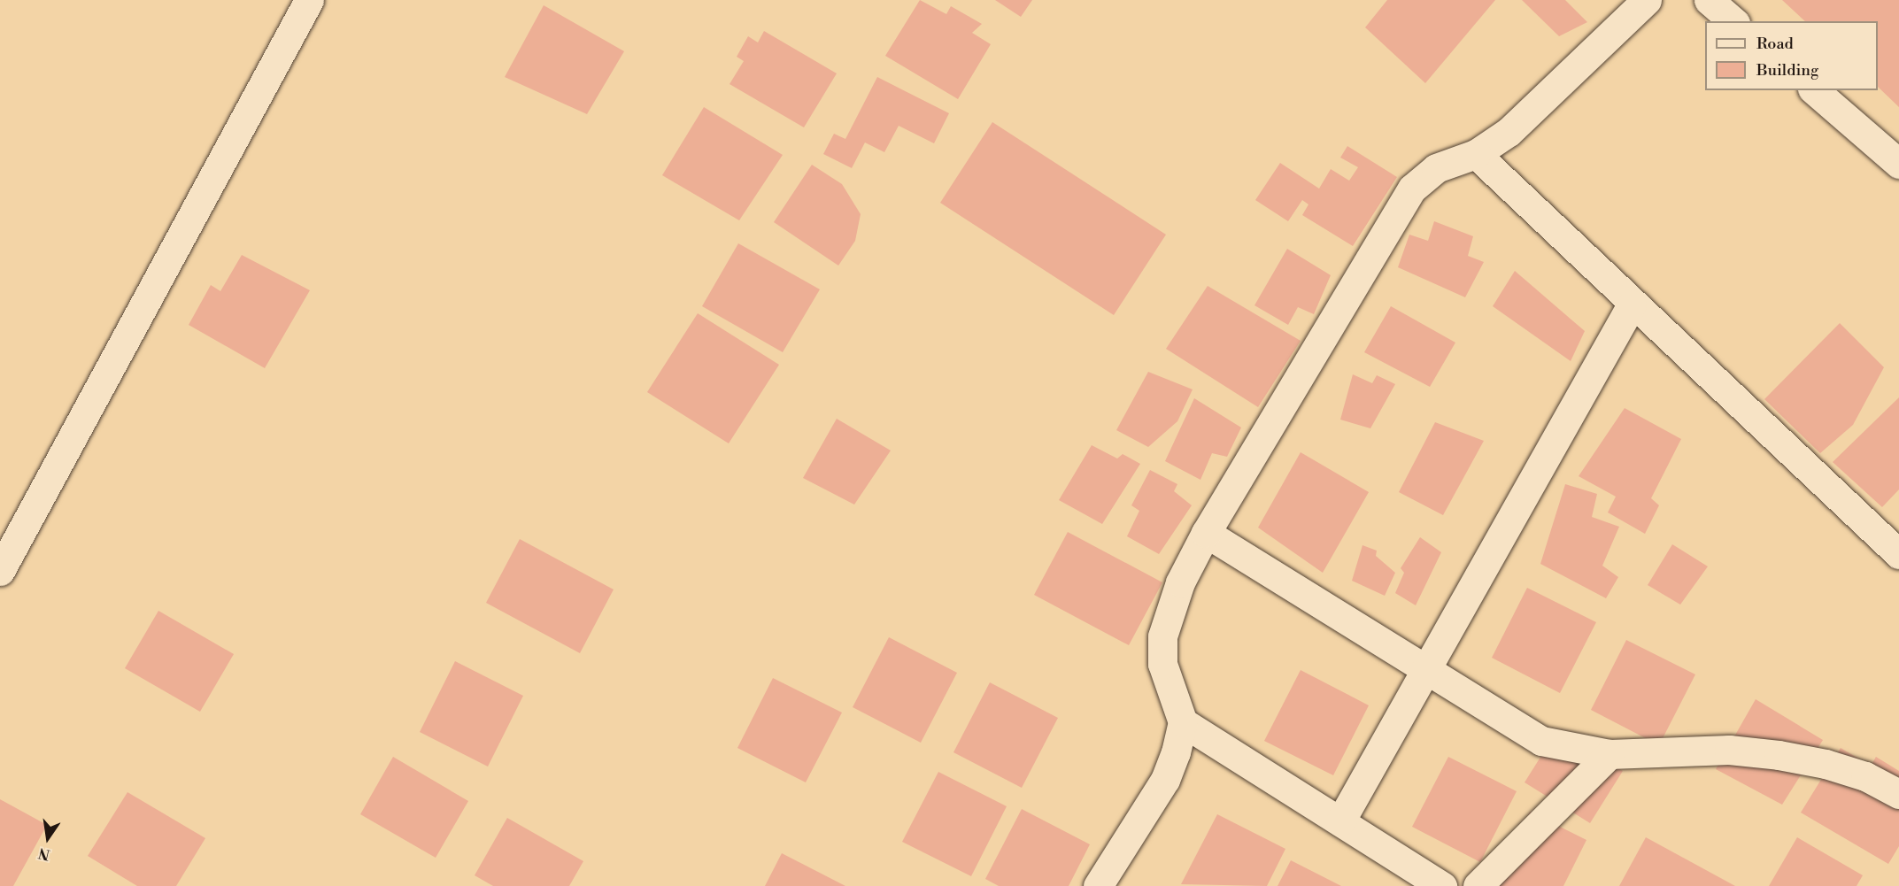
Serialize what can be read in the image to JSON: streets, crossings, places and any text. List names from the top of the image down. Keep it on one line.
{"legend":["Road","Building"],"north":"bottom"}
